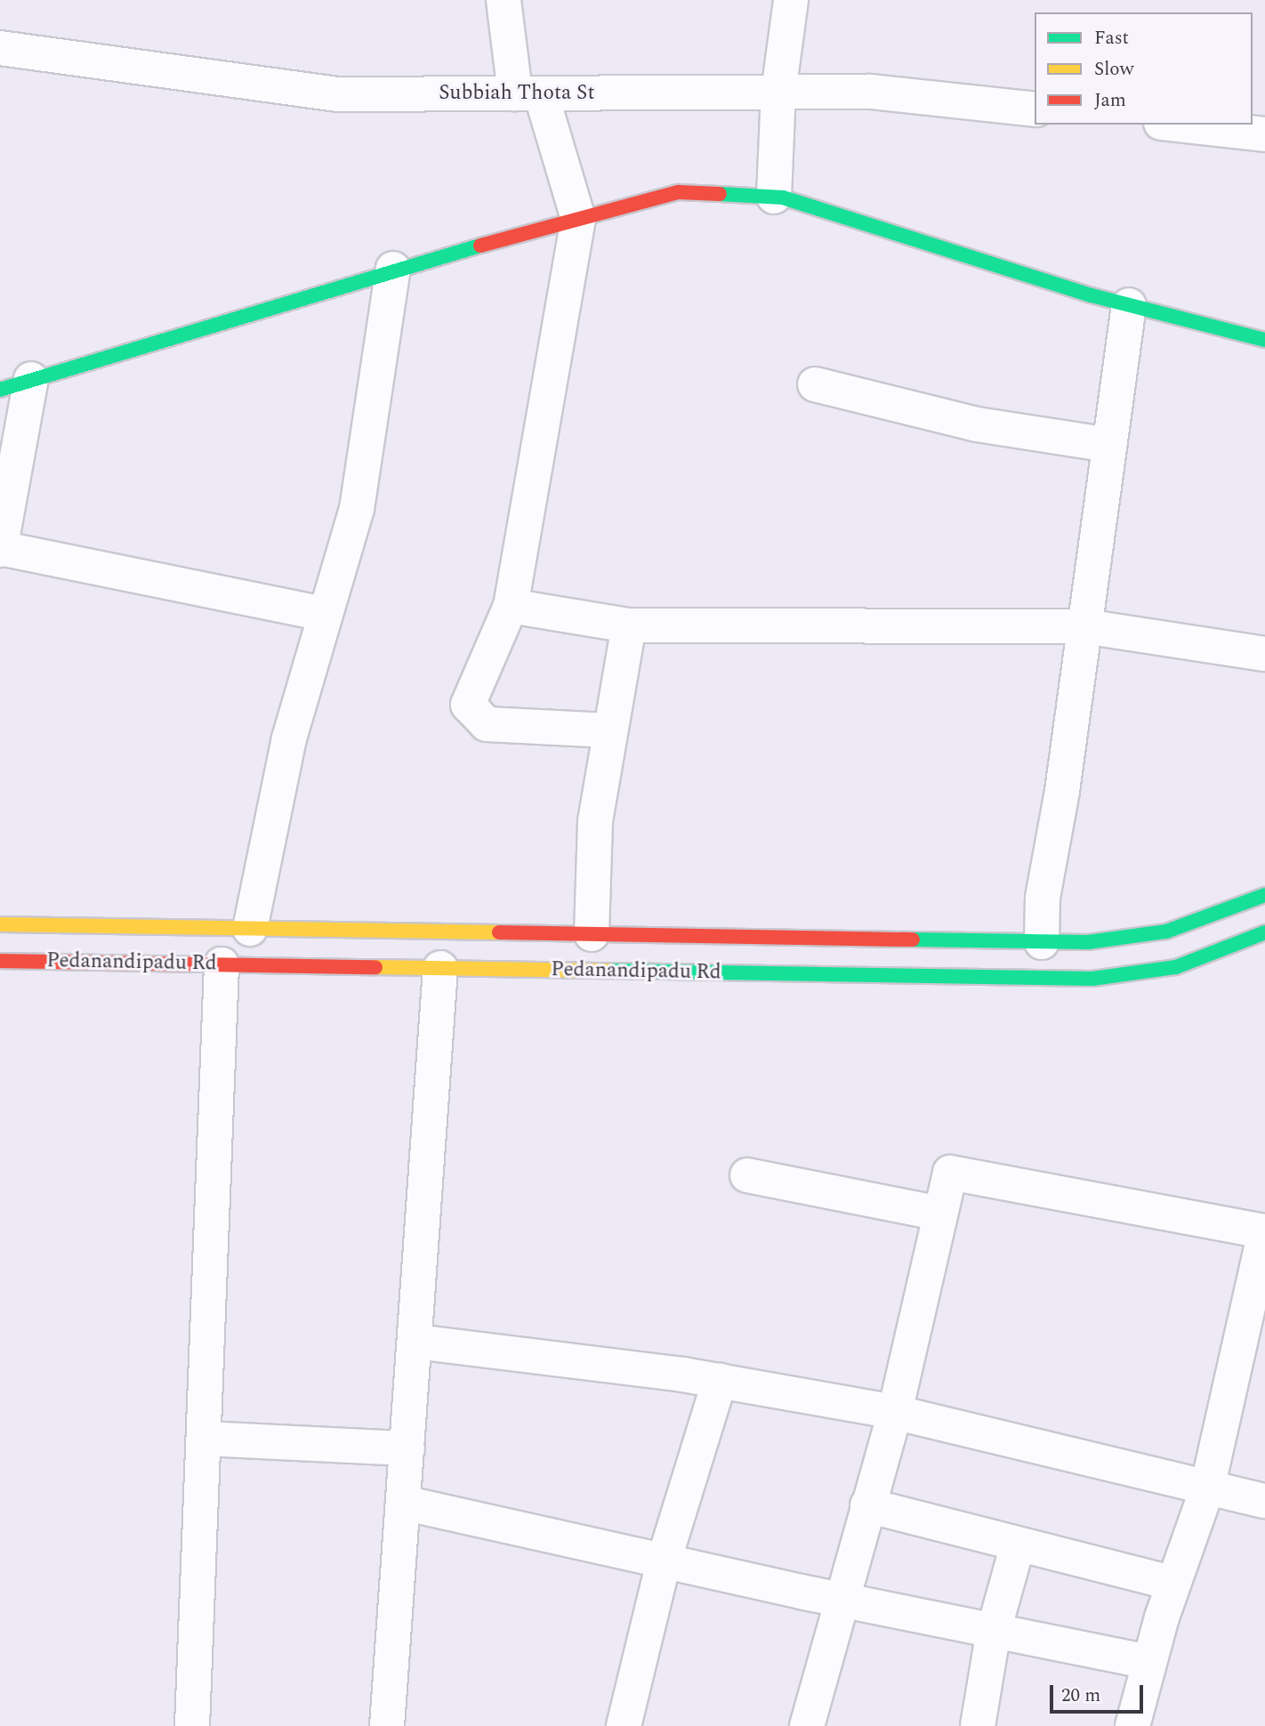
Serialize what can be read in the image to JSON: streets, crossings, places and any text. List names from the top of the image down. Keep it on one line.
{"streets":{"main road":["Pedanandipadu Rd"],"street":["Subbiah Thota St"]},"legend":["Fast","Slow","Jam"],"scale_bar":"20 m"}
